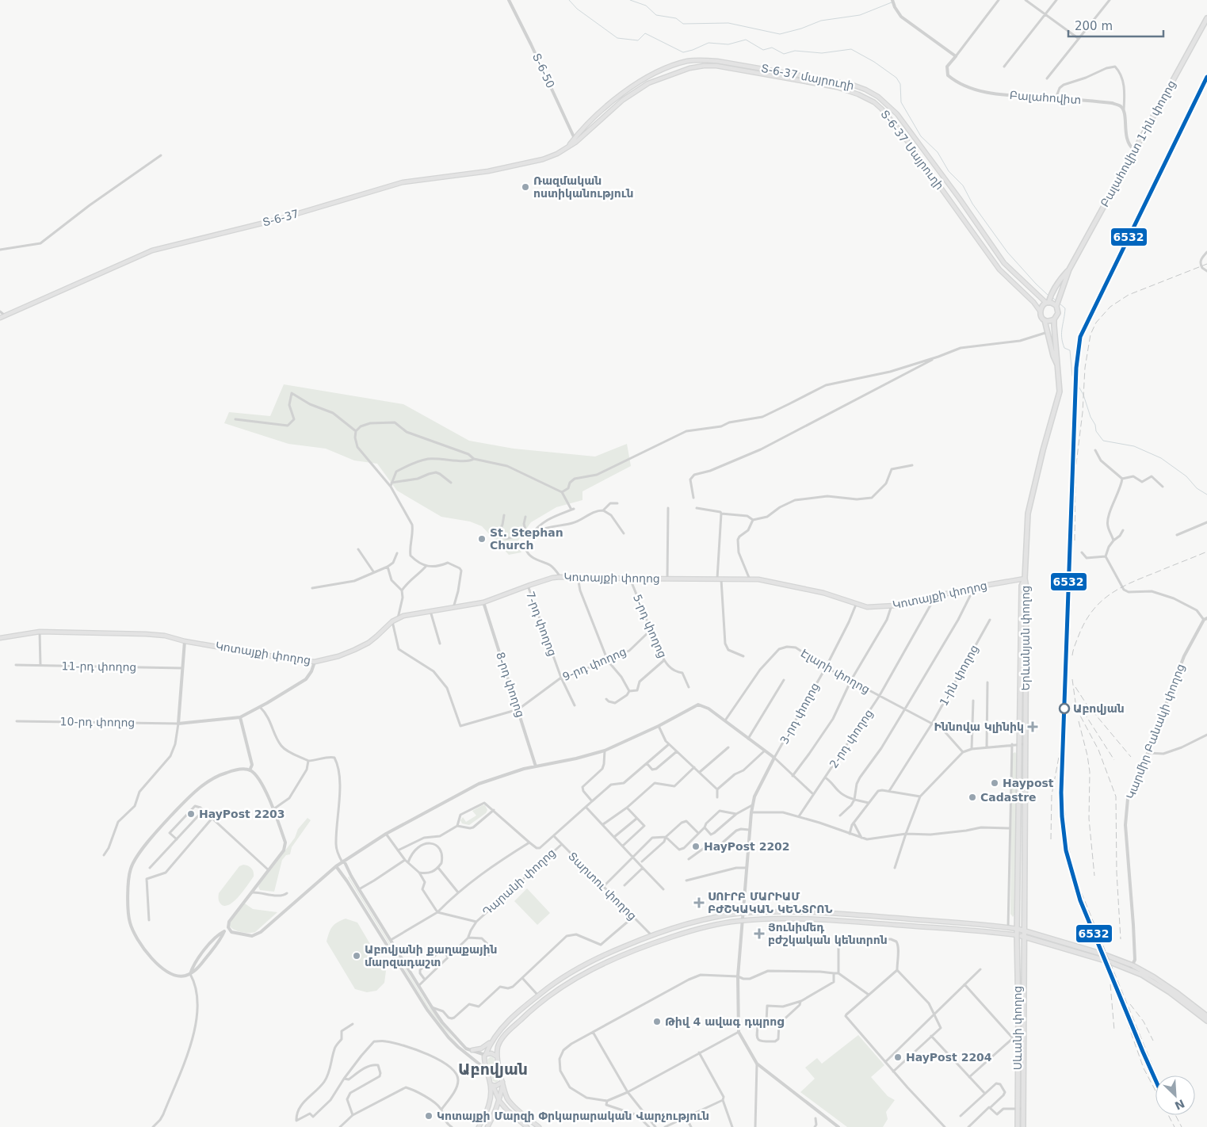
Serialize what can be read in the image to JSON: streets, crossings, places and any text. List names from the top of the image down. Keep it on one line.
{"streets":{"main road":["Տ-6-37 մայրուղի","Բալահովիտ 1-ին փողոց","Տ-6-37 Մայրուղի","Տ-6-37","Կոտայքի փողոց","Երևանյան փողոց","Սևանի փողոց"],"street":["Տ-6-50","Բալահովիտ","7-րդ փողոց","5-րդ փողոց","9-րդ փողոց","11-րդ փողոց","Էլարի փողոց","1-ին փողոց","8-րդ փողոց","3-րդ փողոց","10-րդ փողոց","Կարմիր Բանակի փողոց","2-րդ փողոց","Դարանի փողոց","Տարտու փողոց"]},"crossings":[["Տ-6-50","Տ-6-37 մայրուղի"],["Տ-6-50","Տ-6-37 Մայրուղի"],["Տ-6-37 մայրուղի","Տ-6-37 Մայրուղի"],["Տ-6-37 մայրուղի","Տ-6-37"],["Կոտայքի փողոց","7-րդ փողոց"],["Կոտայքի փողոց","5-րդ փողոց"],["Կոտայքի փողոց","Երևանյան փողոց"],["Կոտայքի փողոց","9-րդ փողոց"],["Կոտայքի փողոց","8-րդ փողոց"],["Կոտայքի փողոց","3-րդ փողոց"],["Կոտայքի փողոց","2-րդ փողոց"],["7-րդ փողոց","9-րդ փողոց"],["5-րդ փողոց","9-րդ փողոց"],["Երևանյան փողոց","Սևանի փողոց"],["9-րդ փողոց","8-րդ փողոց"],["Էլարի փողոց","1-ին փողոց"],["Էլարի փողոց","3-րդ փողոց"],["Էլարի փողոց","2-րդ փողոց"],["Դարանի փողոց","Տարտու փողոց"]],"districts":["Աբովյան"],"places":{"other":["Ռազմական ոստիկանություն","St. Stephan Church","Աբովյան","Haypost","Cadastre","HayPost 2203","HayPost 2202","Աբովյանի քաղաքային մարզադաշտ","Թիվ 4 ավագ դպրոց","HayPost 2204","Կոտայքի Մարզի Փրկարարական Վարչություն"],"health":["Իննովա Կլինիկ","ՍՈՒՐԲ ՄԱՐԻԱՄ ԲԺՇԿԱԿԱՆ ԿԵՆՏՐՈՆ","Յունիմեդ բժշկական կենտրոն"]},"lines":["transit line 6532"],"scale_bar":"200 m","north":"bottom right"}
